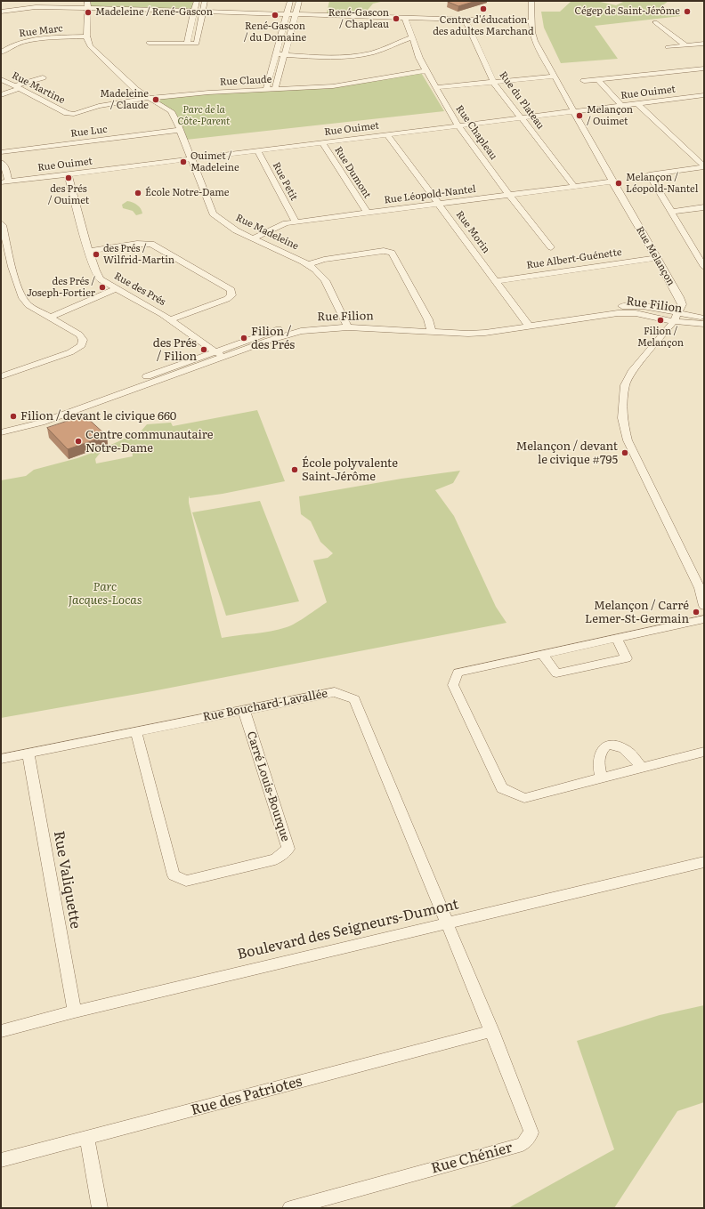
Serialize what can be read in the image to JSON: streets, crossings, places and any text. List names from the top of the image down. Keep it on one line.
{"streets":{"street":["Rue Marc","Rue Claude","Rue Martine","Rue Ouimet","Rue du Plateau","Rue Luc","Rue Chapleau","Rue Dumont","Rue Petit","Rue Léopold-Nantel","Rue Madeleine","Rue Morin","Rue Melançon","Rue Albert-Guénette","Rue des Prés","Rue Filion","Rue Bouchard-Lavallée","Carré Louis-Bourque","Rue Valiquette","Boulevard des Seigneurs-Dumont","Rue des Patriotes","Rue Chénier"]},"crossings":[["Rue Marc","Rue Madeleine"],["Rue Claude","Rue Martine"],["Rue Claude","Rue Chapleau"],["Rue Claude","Rue Madeleine"],["Rue Ouimet","Rue du Plateau"],["Rue Ouimet","Rue Chapleau"],["Rue Ouimet","Rue Dumont"],["Rue Ouimet","Rue Petit"],["Rue Ouimet","Rue Madeleine"],["Rue Ouimet","Rue Morin"],["Rue Ouimet","Rue Melançon"],["Rue Ouimet","Rue des Prés"],["Rue du Plateau","Rue Léopold-Nantel"],["Rue Luc","Rue Madeleine"],["Rue Chapleau","Rue Léopold-Nantel"],["Rue Dumont","Rue Léopold-Nantel"],["Rue Petit","Rue Léopold-Nantel"],["Rue Léopold-Nantel","Rue Madeleine"],["Rue Léopold-Nantel","Rue Morin"],["Rue Léopold-Nantel","Rue Melançon"],["Rue Madeleine","Rue Filion"],["Rue Morin","Rue Albert-Guénette"],["Rue Morin","Rue Filion"],["Rue Melançon","Rue Albert-Guénette"],["Rue Melançon","Rue Filion"],["Rue des Prés","Rue Filion"],["Rue Bouchard-Lavallée","Carré Louis-Bourque"],["Rue Bouchard-Lavallée","Rue Valiquette"],["Rue Bouchard-Lavallée","Boulevard des Seigneurs-Dumont"],["Rue Bouchard-Lavallée","Rue Chénier"],["Rue Valiquette","Boulevard des Seigneurs-Dumont"],["Boulevard des Seigneurs-Dumont","Rue Chénier"],["Rue des Patriotes","Rue Chénier"]],"parks":["Parc de la Côte-Parent","Parc Jacques-Locas"],"places":["Centre d'éducation des adultes Marchand","Cégep de Saint-Jérôme","Madeleine / René-Gascon","René-Gascon / du Domaine","René-Gascon / Chapleau","Madeleine / Claude","Melançon / Ouimet","Ouimet / Madeleine","des Prés / Ouimet","Melançon / Léopold-Nantel","École Notre-Dame","des Prés / Wilfrid-Martin","des Prés / Joseph-Fortier","Filion / Melançon","Filion / des Prés","des Prés / Filion","Filion / devant le civique 660","Centre communautaire Notre-Dame","Melançon / devant le civique #795","École polyvalente Saint-Jérôme","Melançon / Carré Lemer-St-Germain"]}
